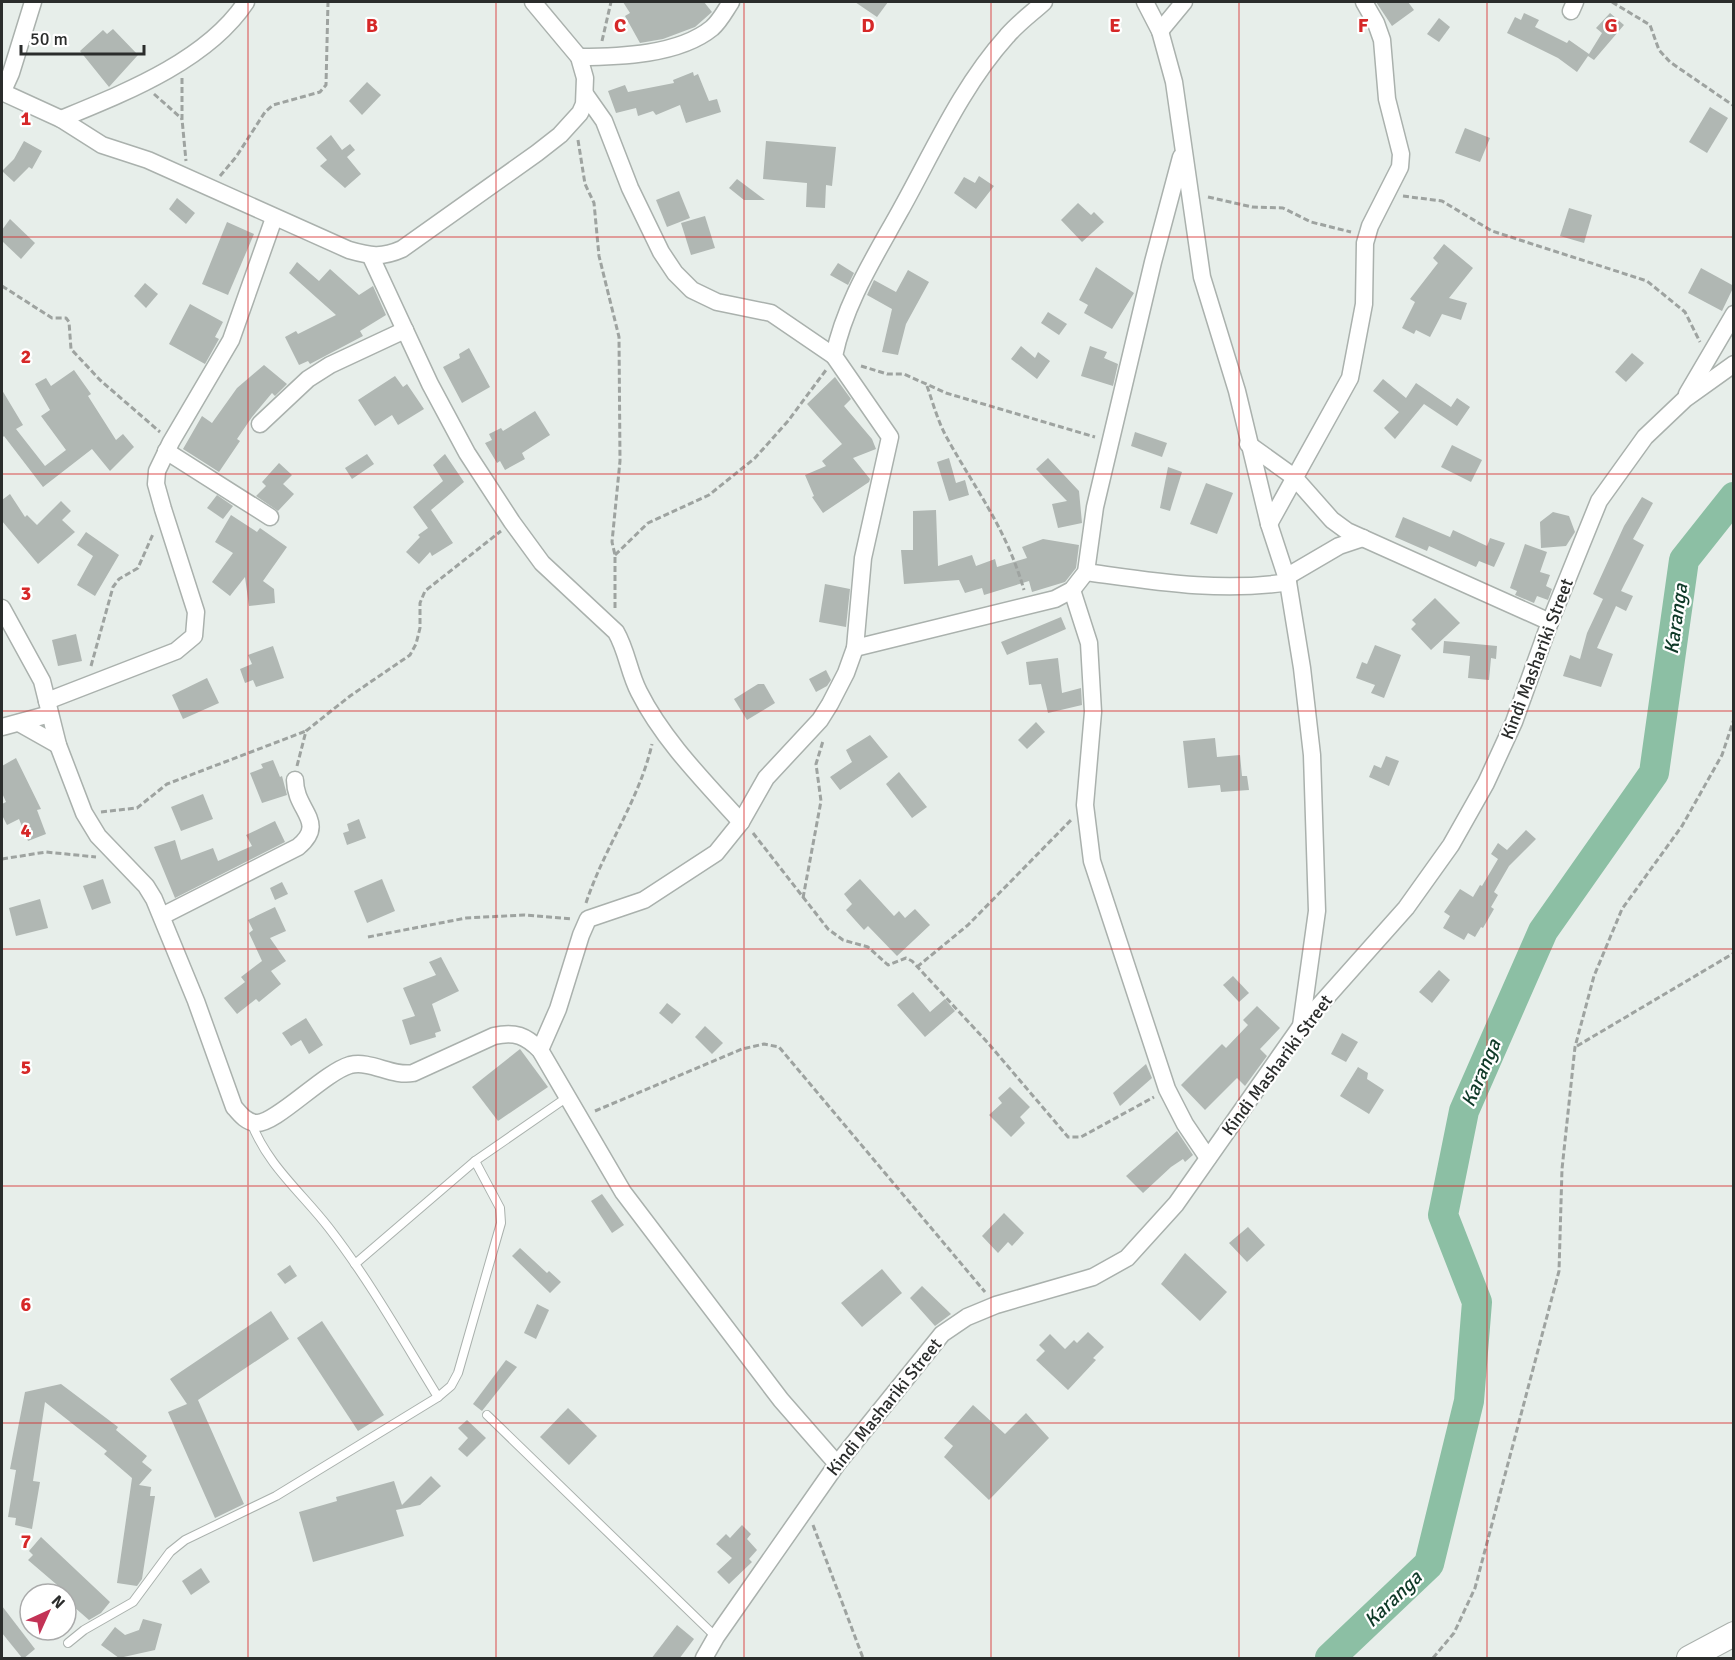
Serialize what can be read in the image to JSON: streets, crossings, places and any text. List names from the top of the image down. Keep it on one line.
{"streets":{"street":["Kindi Mashariki Street"]},"water":["Karanga"],"scale_bar":"50 m","north":"top right","grid":{"columns":["B","C","D","E","F","G"],"rows":["1","2","3","4","5","6","7"]}}
